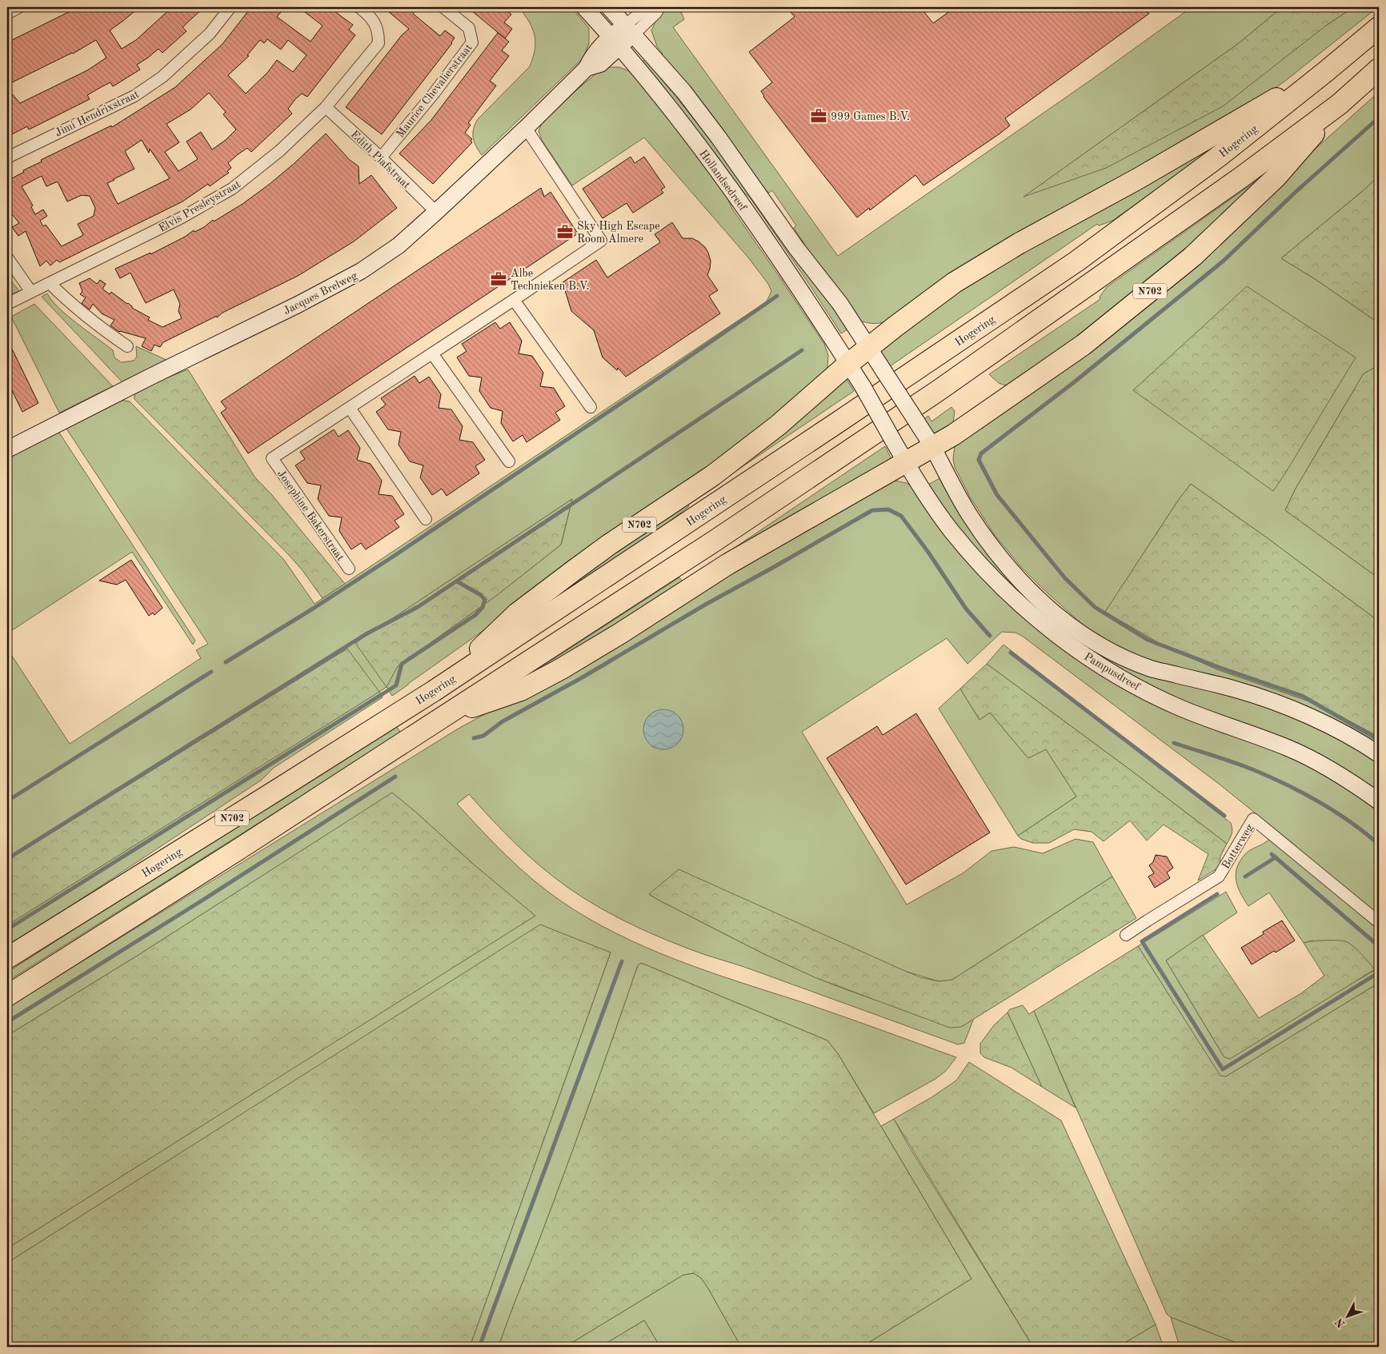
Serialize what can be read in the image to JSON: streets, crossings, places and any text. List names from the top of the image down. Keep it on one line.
{"streets":{"highway":["Hogering","N702"],"main road":["Hollandsedreef","Jacques Brelweg","Pampusdreef"],"street":["Maurice Chevalierstraat","Jimi Hendrixstraat","Edith Piafstraat","Elvis Presleystraat","Josephine Bakerstraat","Botterweg"]},"crossings":[["Maurice Chevalierstraat","Edith Piafstraat"],["Hogering","N702"],["Edith Piafstraat","Elvis Presleystraat"],["Edith Piafstraat","Jacques Brelweg"],["Hollandsedreef","N702"],["Hollandsedreef","Jacques Brelweg"],["Hollandsedreef","Pampusdreef"],["N702","Pampusdreef"],["Jacques Brelweg","Josephine Bakerstraat"]],"places":{"office":["999 Games B.V.","Sky High Escape Room Almere","Albe Technieken B.V."]},"north":"bottom left"}
